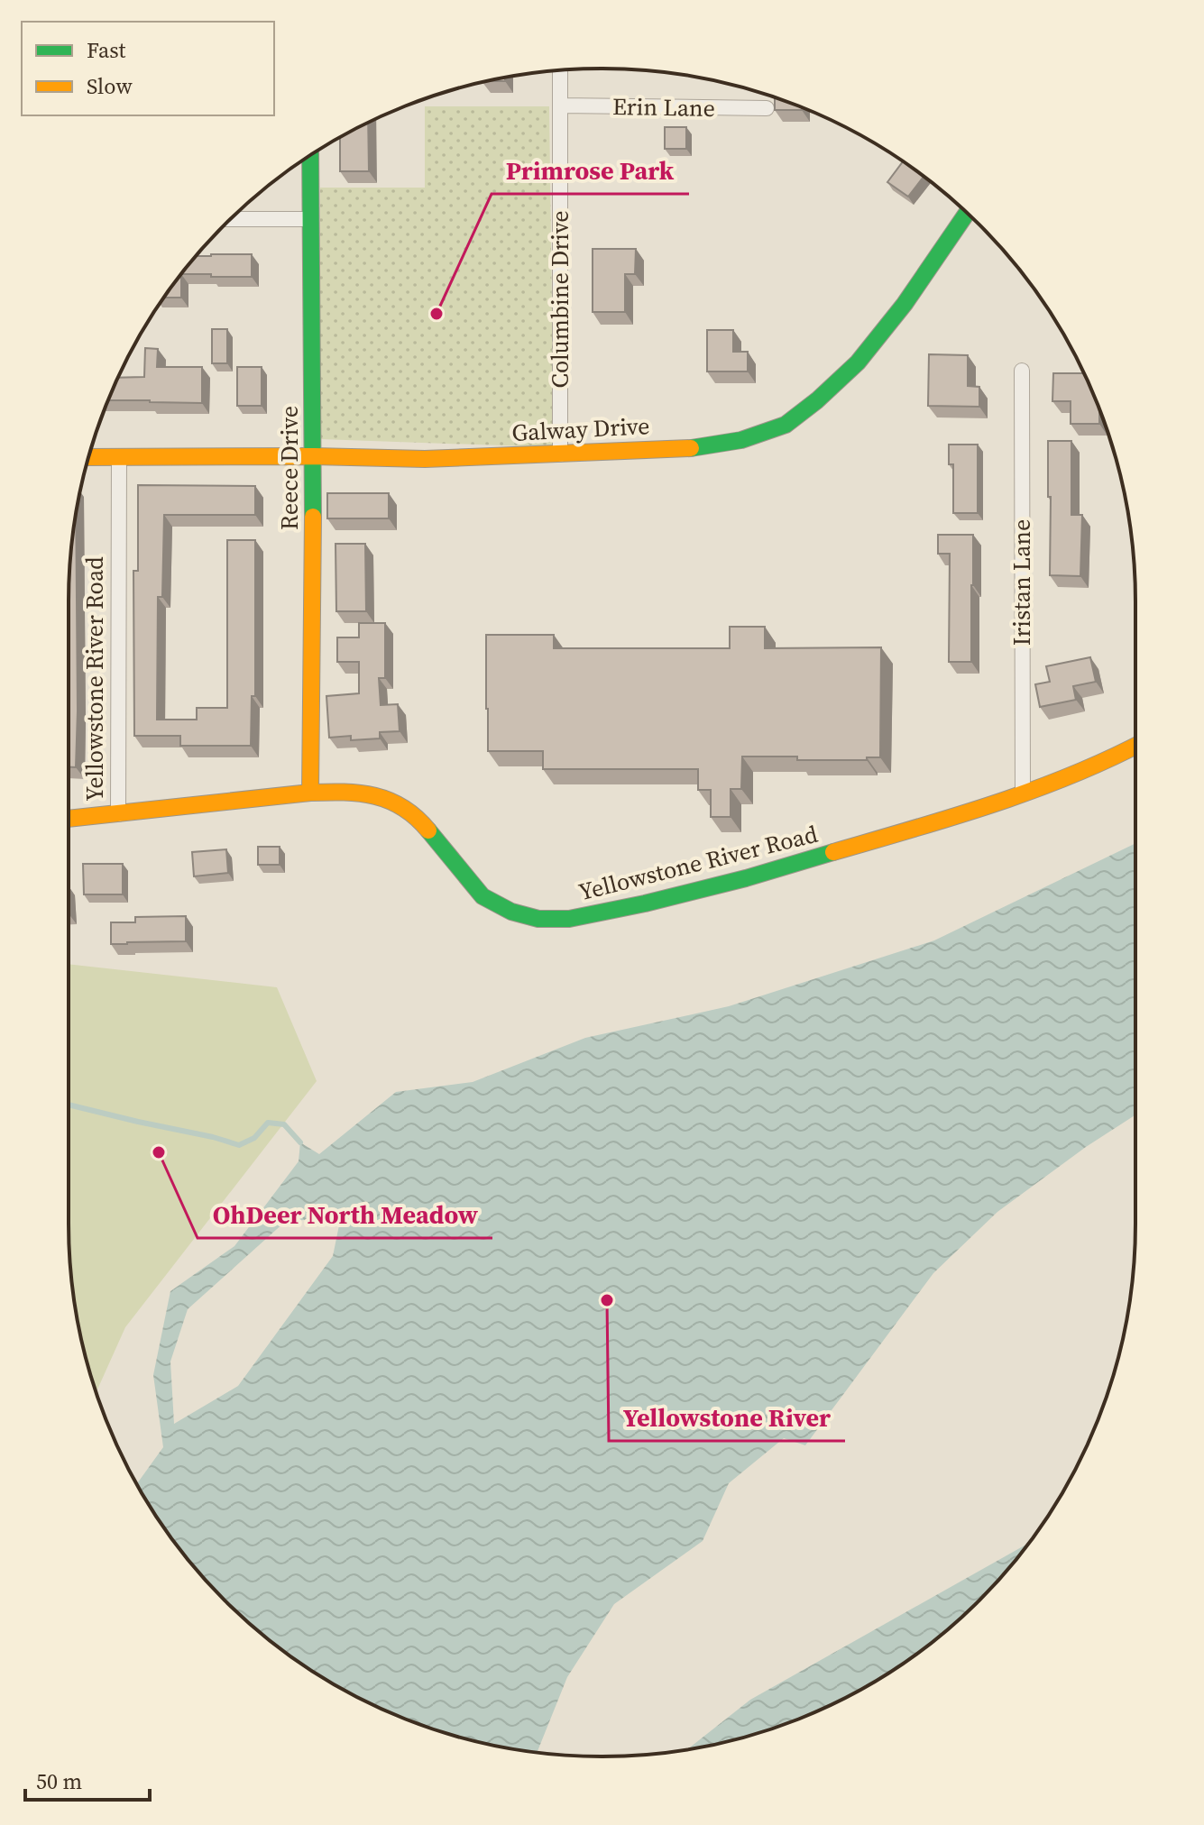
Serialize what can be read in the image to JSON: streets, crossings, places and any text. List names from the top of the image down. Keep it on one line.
{"streets":{"street":["Erin Lane","Columbine Drive","Galway Drive","Reece Drive","Iristan Lane","Yellowstone River Road"]},"crossings":[["Erin Lane","Columbine Drive"],["Columbine Drive","Galway Drive"],["Galway Drive","Reece Drive"],["Galway Drive","Yellowstone River Road"],["Reece Drive","Yellowstone River Road"],["Iristan Lane","Yellowstone River Road"]],"places":["Primrose Park","OhDeer North Meadow","Yellowstone River"],"legend":["Fast","Slow"],"scale_bar":"50 m"}
